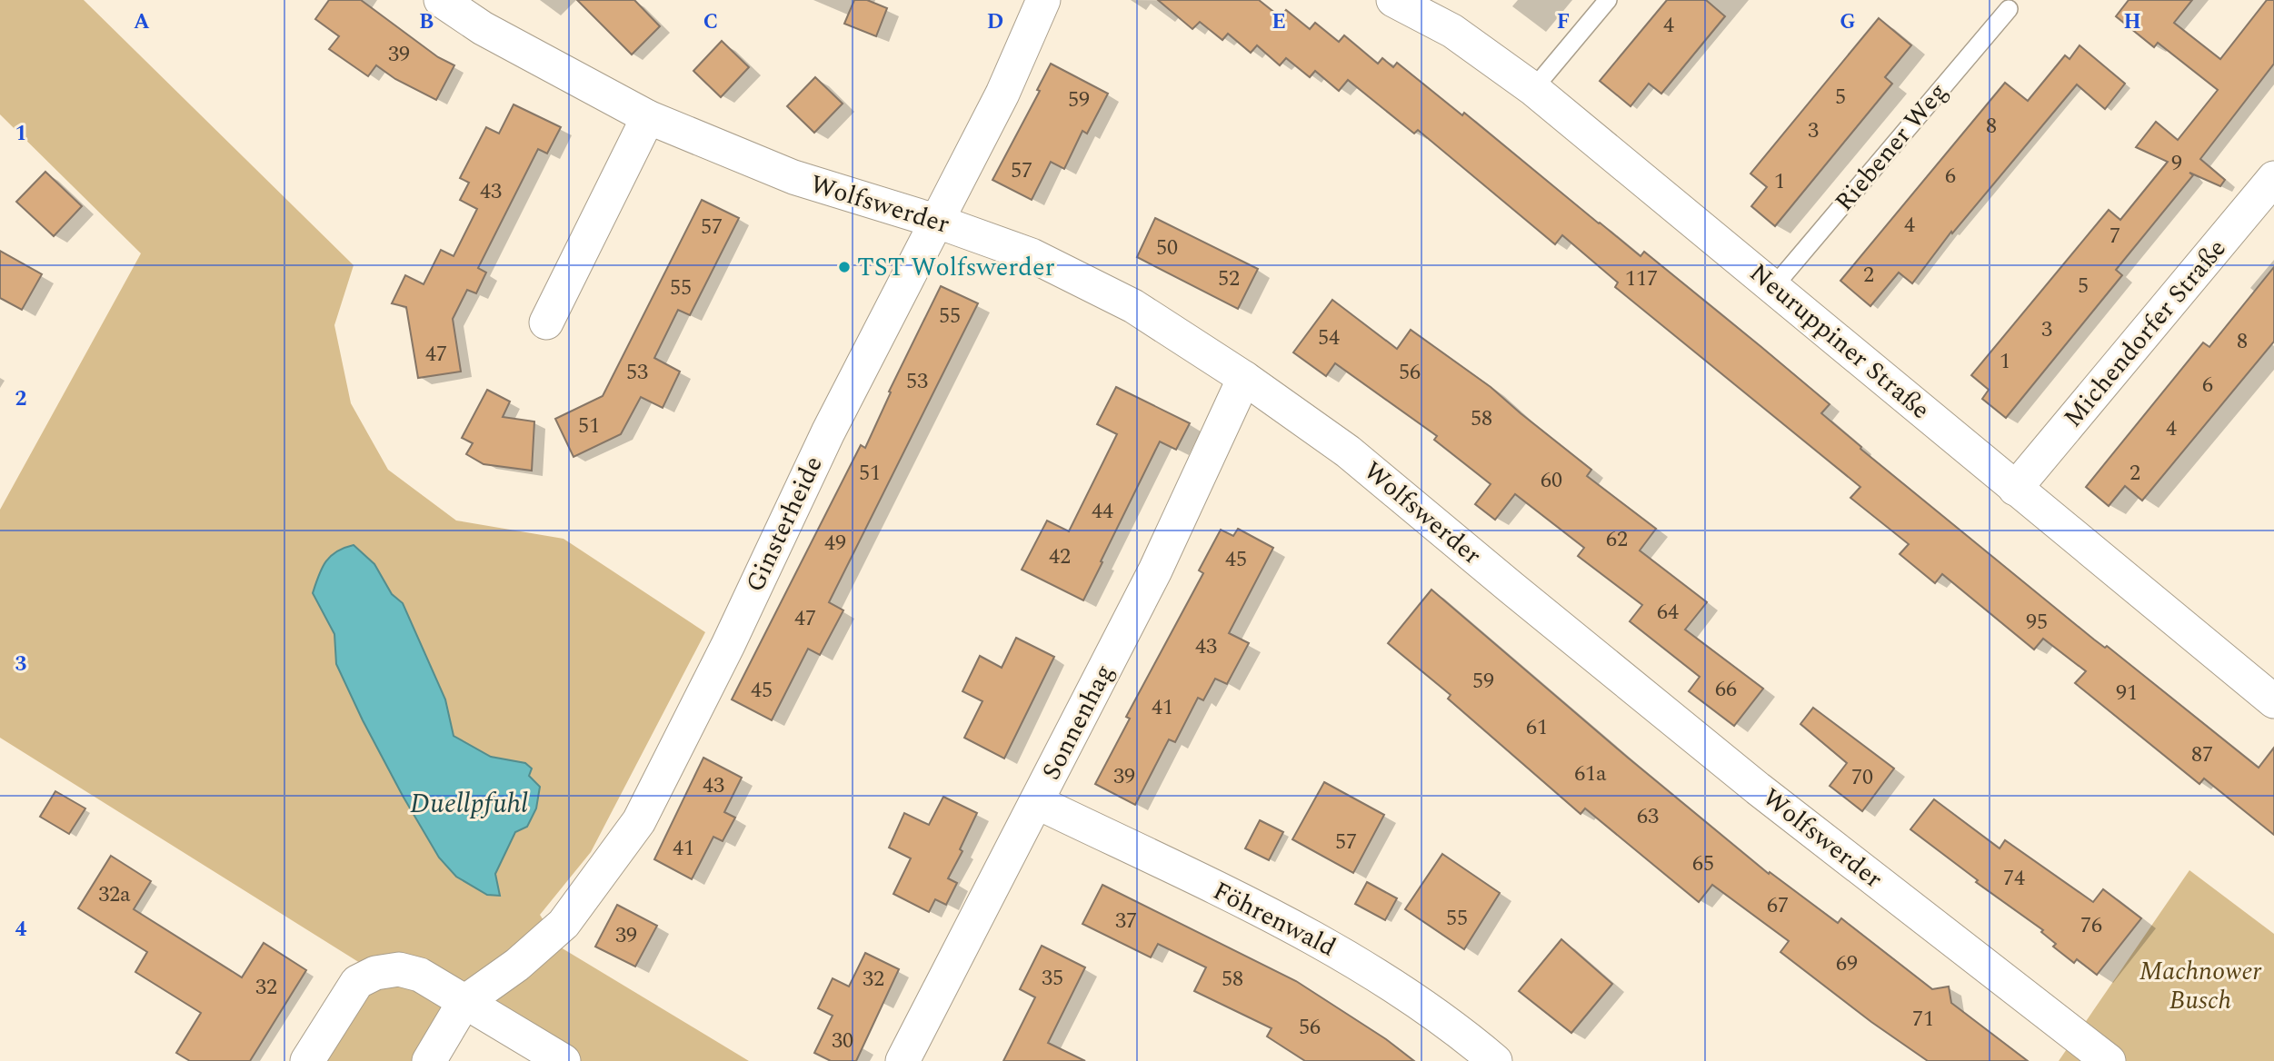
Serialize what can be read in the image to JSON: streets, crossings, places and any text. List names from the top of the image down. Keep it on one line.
{"streets":{"street":["Wolfswerder","Michendorfer Straße","Neuruppiner Straße","Ginsterheide","Sonnenhag","Föhrenwald"],"lane":["Riebener Weg"]},"crossings":[["Riebener Weg","Neuruppiner Straße"],["Wolfswerder","Ginsterheide"],["Wolfswerder","Sonnenhag"],["Michendorfer Straße","Neuruppiner Straße"],["Sonnenhag","Föhrenwald"]],"water":["Duellpfuhl"],"parks":["Machnower Busch"],"places":["TST Wolfswerder"],"house_numbers":["4","39","5","59","8","3","9","57","6","1","43","4","57","7","50","2","52","117","5","55","55","3","54","8","47","1","53","56","53","6","58","51","4","51","2","60","44","62","49","42","45","64","47","95","43","59","66","45","91","41","61","87","61a","39","70","43","63","57","41","65","74","32a","67","55","37","76","39","69","35","32","58","32","71","56","30"],"grid":{"columns":["A","B","C","D","E","F","G","H"],"rows":["1","2","3","4"]}}
